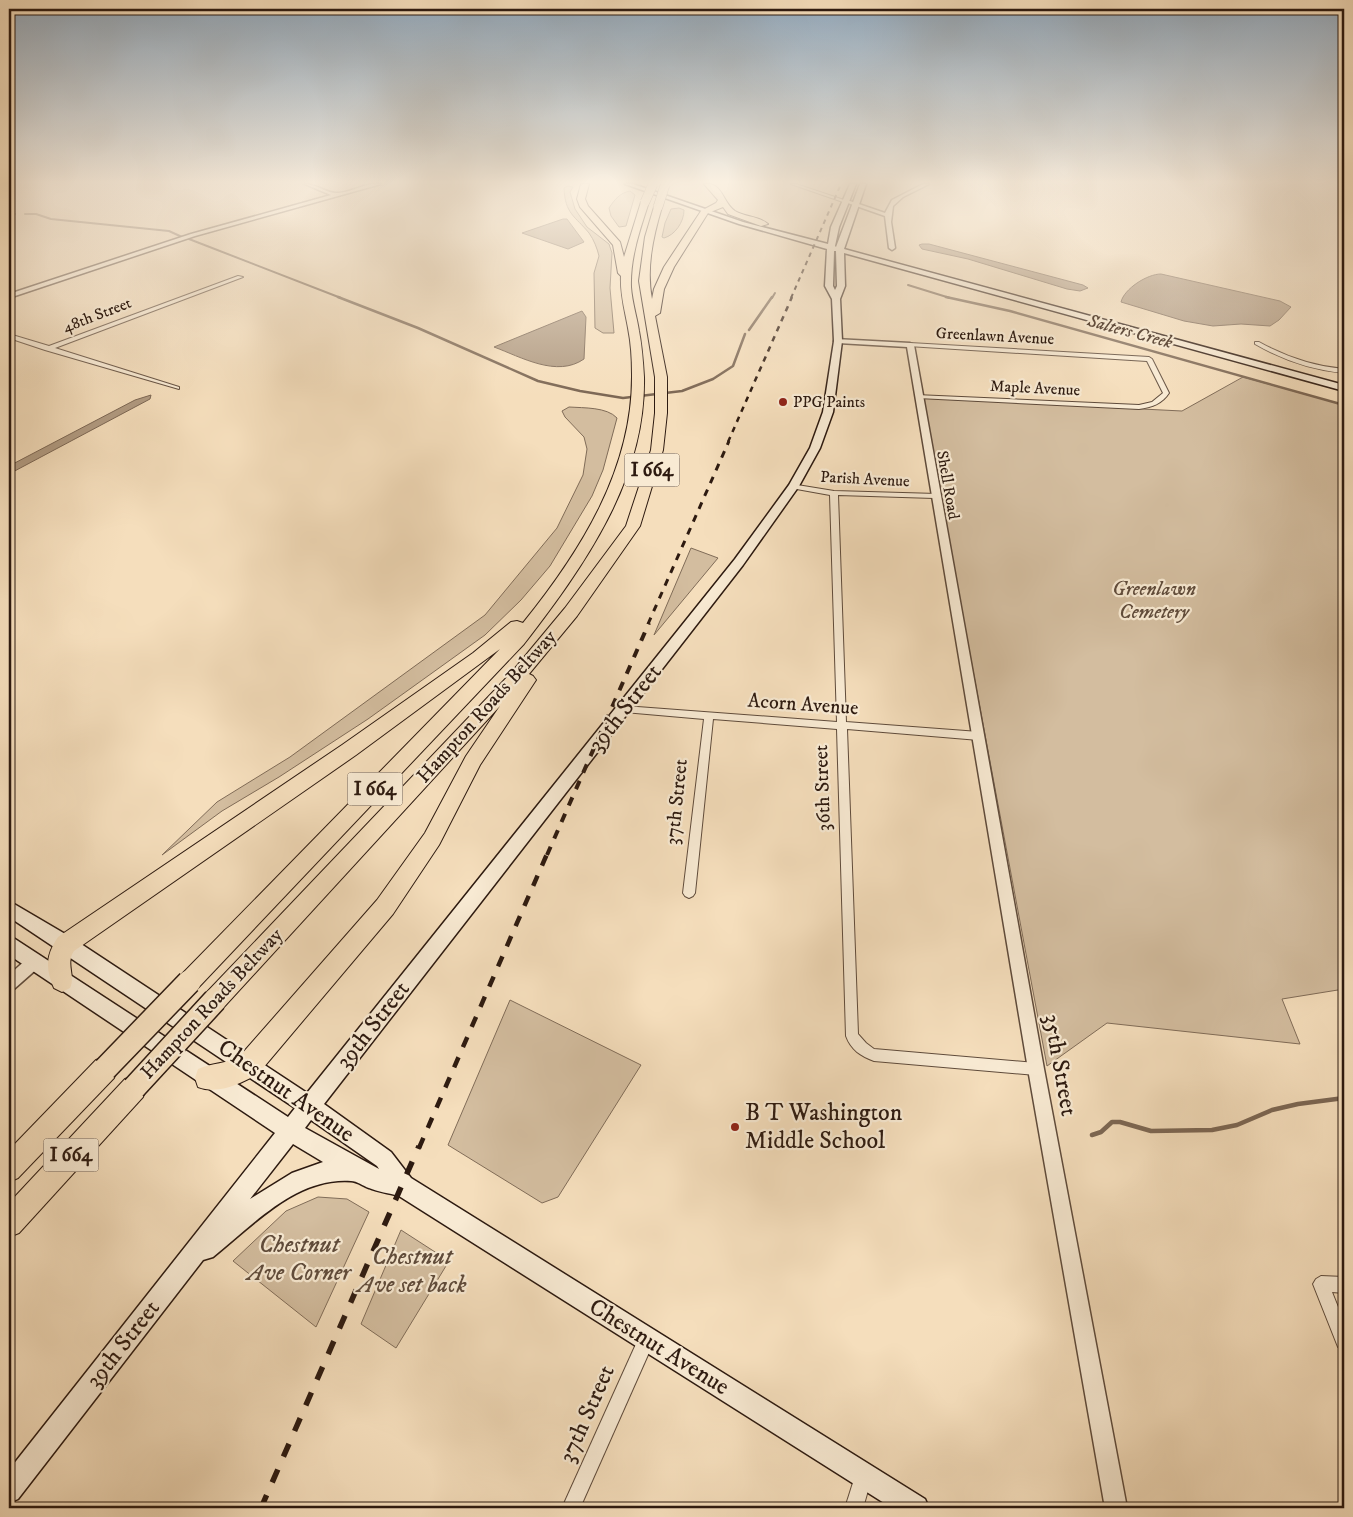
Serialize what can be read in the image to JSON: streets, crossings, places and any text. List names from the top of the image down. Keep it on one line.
{"streets":{"highway":["I 664","Hampton Roads Beltway"],"main road":["39th Street","Chestnut Avenue"],"street":["48th Street","Greenlawn Avenue","Maple Avenue","Parish Avenue","Shell Road","Acorn Avenue","36th Street","37th Street","35th Street"]},"crossings":[["Greenlawn Avenue","Maple Avenue"],["Greenlawn Avenue","Shell Road"],["Greenlawn Avenue","39th Street"],["Maple Avenue","Shell Road"],["Parish Avenue","Shell Road"],["Parish Avenue","39th Street"],["Parish Avenue","36th Street"],["Shell Road","35th Street"],["Acorn Avenue","39th Street"],["Acorn Avenue","36th Street"],["Acorn Avenue","37th Street"],["Acorn Avenue","35th Street"],["39th Street","Chestnut Avenue"],["36th Street","35th Street"],["37th Street","Chestnut Avenue"]],"water":["Salters Creek"],"parks":["Greenlawn Cemetery","Chestnut Ave Corner","Chestnut Ave set back"],"places":["PPG Paints","B T Washington Middle School"]}
